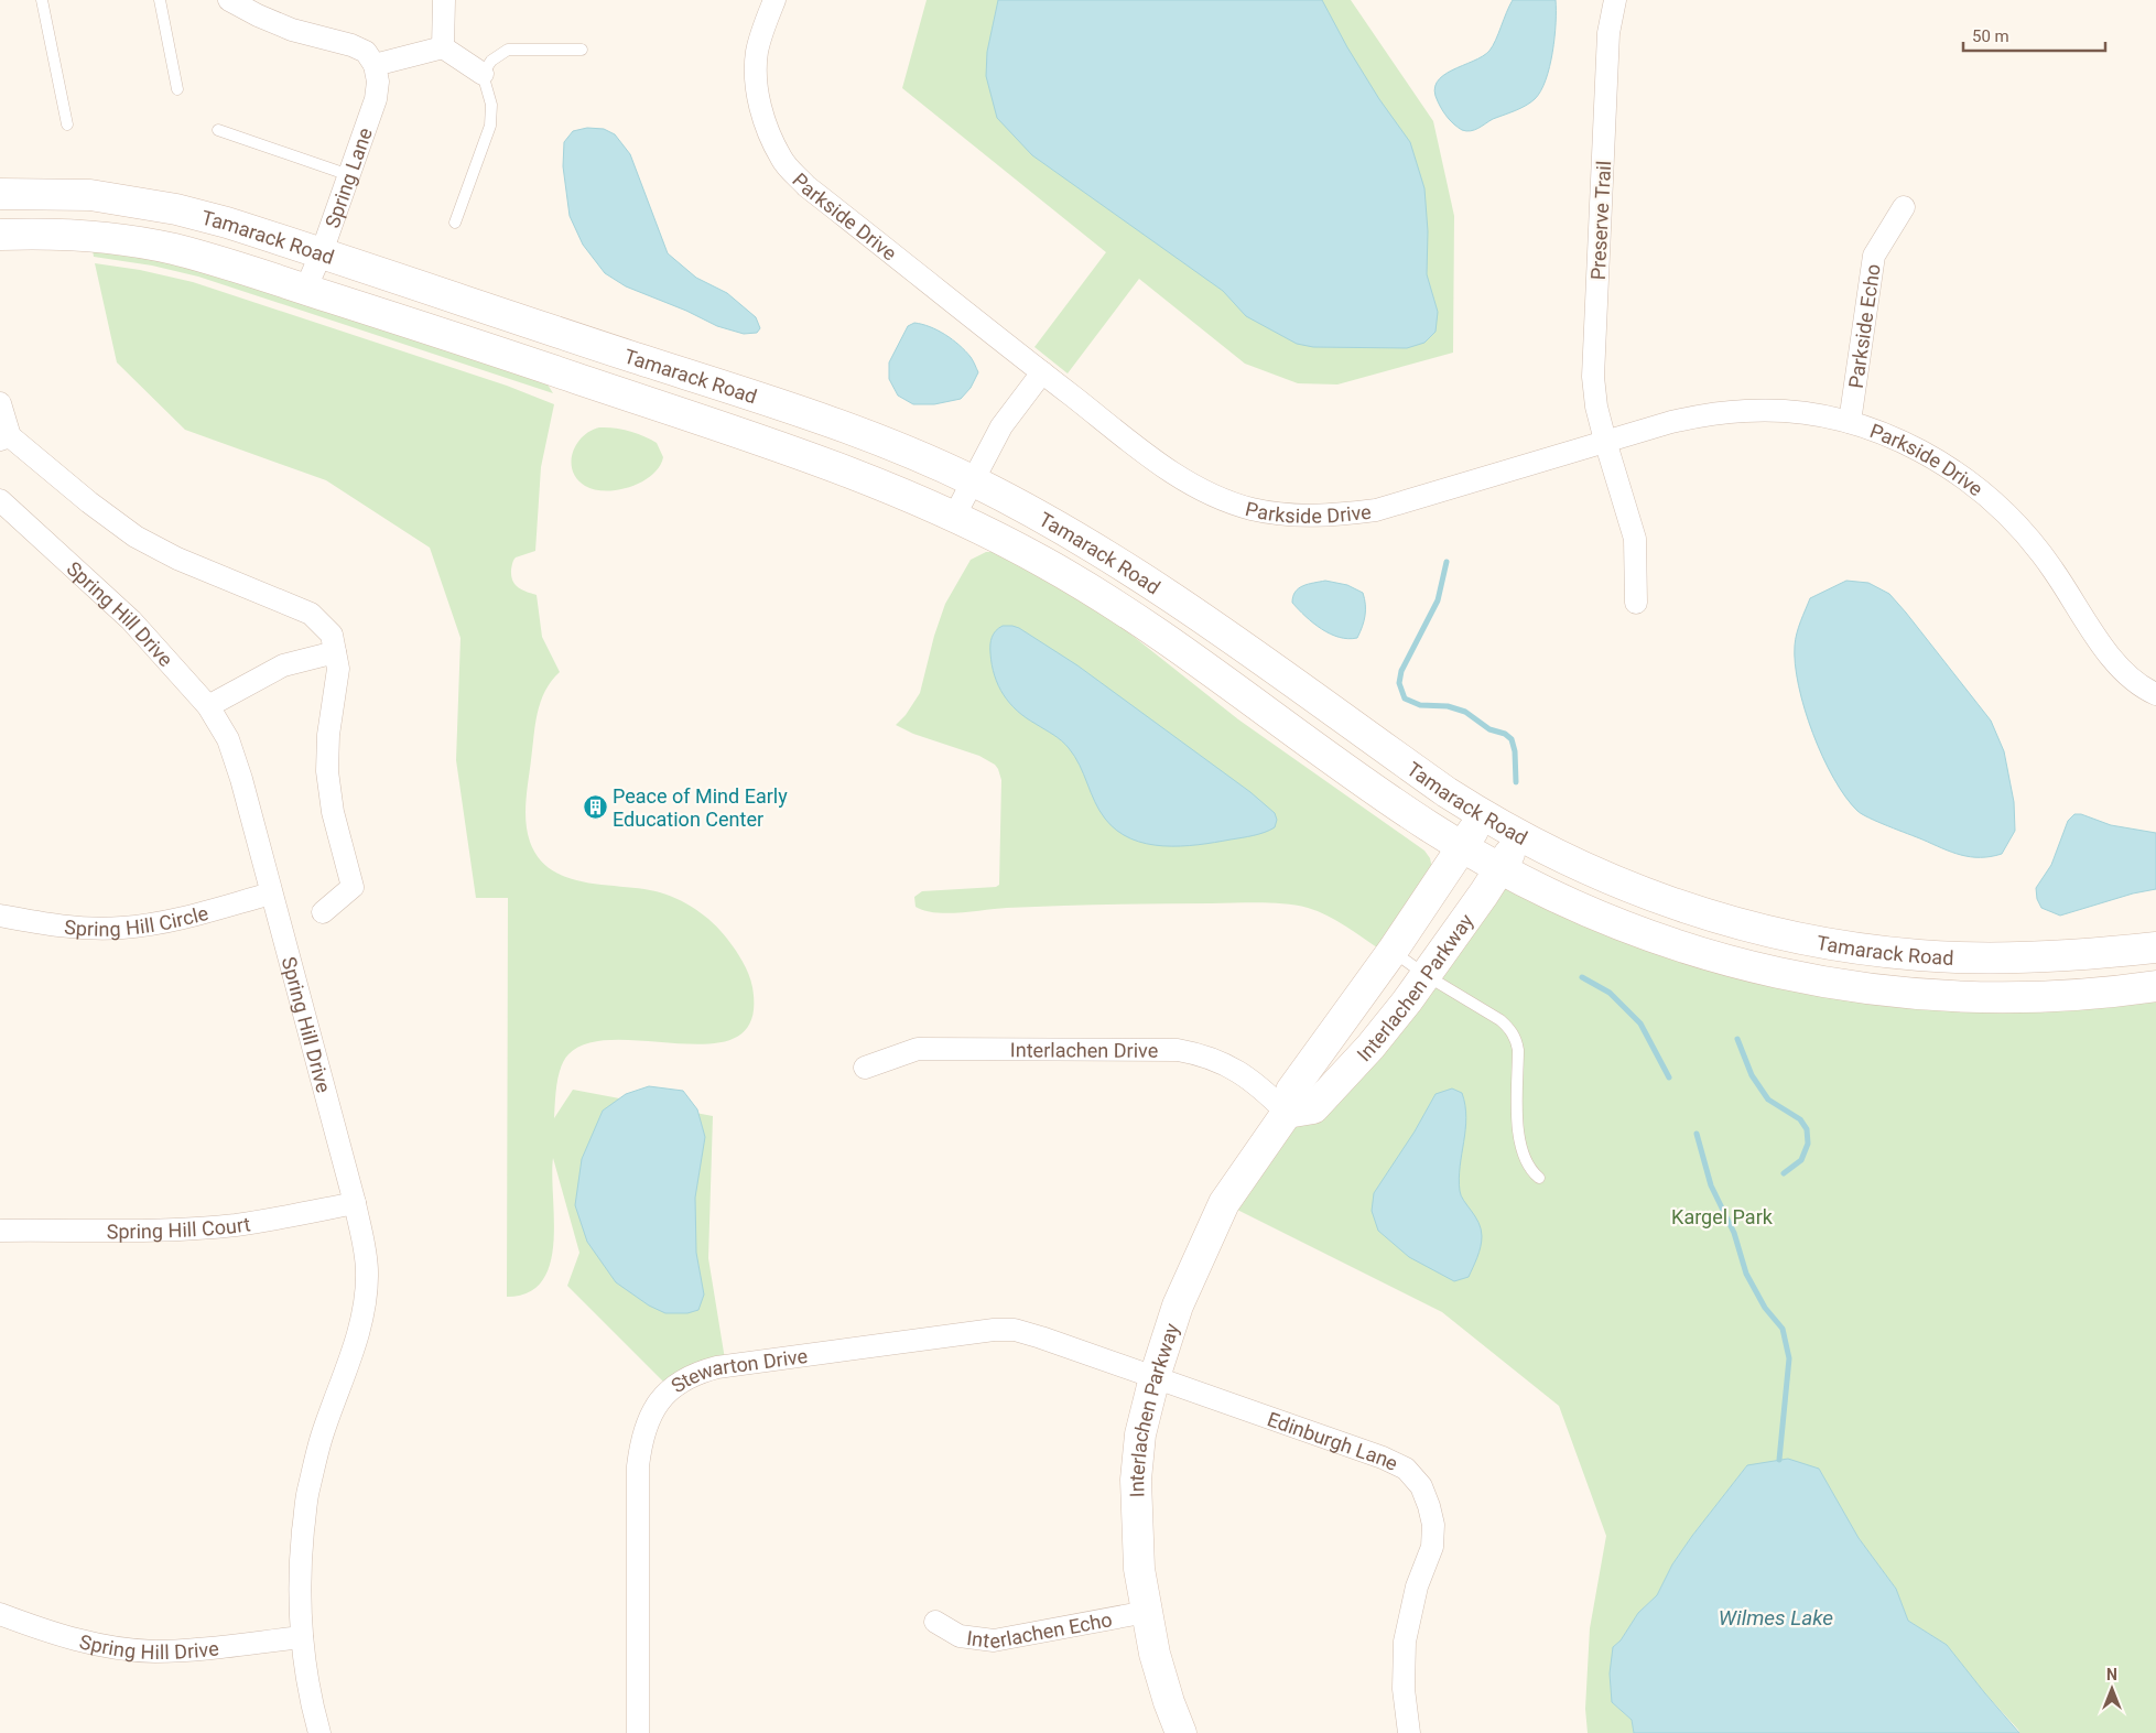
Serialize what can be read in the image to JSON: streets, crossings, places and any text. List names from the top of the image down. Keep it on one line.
{"streets":{"street":["Spring Lane","Parkside Drive","Preserve Trail","Tamarack Road","Parkside Echo","Spring Hill Drive","Spring Hill Circle","Interlachen Parkway","Interlachen Drive","Spring Hill Court","Stewarton Drive","Edinburgh Lane","Interlachen Echo"]},"crossings":[["Spring Lane","Tamarack Road"],["Parkside Drive","Preserve Trail"],["Parkside Drive","Parkside Echo"],["Tamarack Road","Interlachen Parkway"],["Spring Hill Drive","Spring Hill Circle"],["Spring Hill Drive","Spring Hill Court"],["Interlachen Parkway","Interlachen Drive"],["Interlachen Parkway","Stewarton Drive"],["Interlachen Parkway","Edinburgh Lane"],["Interlachen Parkway","Interlachen Echo"],["Stewarton Drive","Edinburgh Lane"]],"water":["Wilmes Lake"],"parks":["Kargel Park"],"places":{"building":["Peace of Mind Early Education Center"]},"scale_bar":"50 m","north":"top"}
